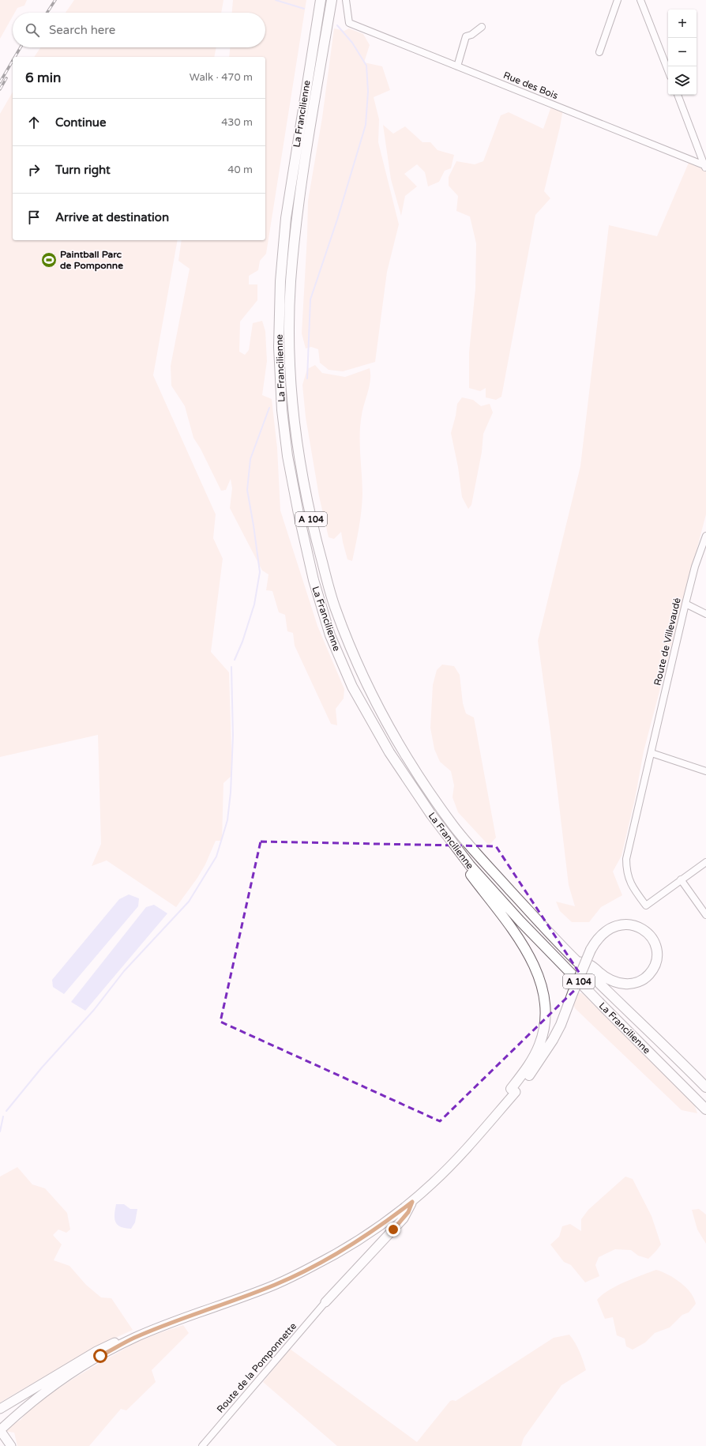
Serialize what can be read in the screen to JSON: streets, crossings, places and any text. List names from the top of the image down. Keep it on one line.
{"streets":{"highway":["La Francilienne","A 104"],"street":["Rue des Bois","Route de Villevaudé","Route de la Pomponnette"]},"places":{"sports":["Paintball Parc de Pomponne"]},"page":{"map_buttons":["+","−"],"search":"Search here","heading":["6 min","Walk · 470 m"],"list":[["Continue","430 m"],["Turn right","40 m"],"Arrive at destination"]}}
